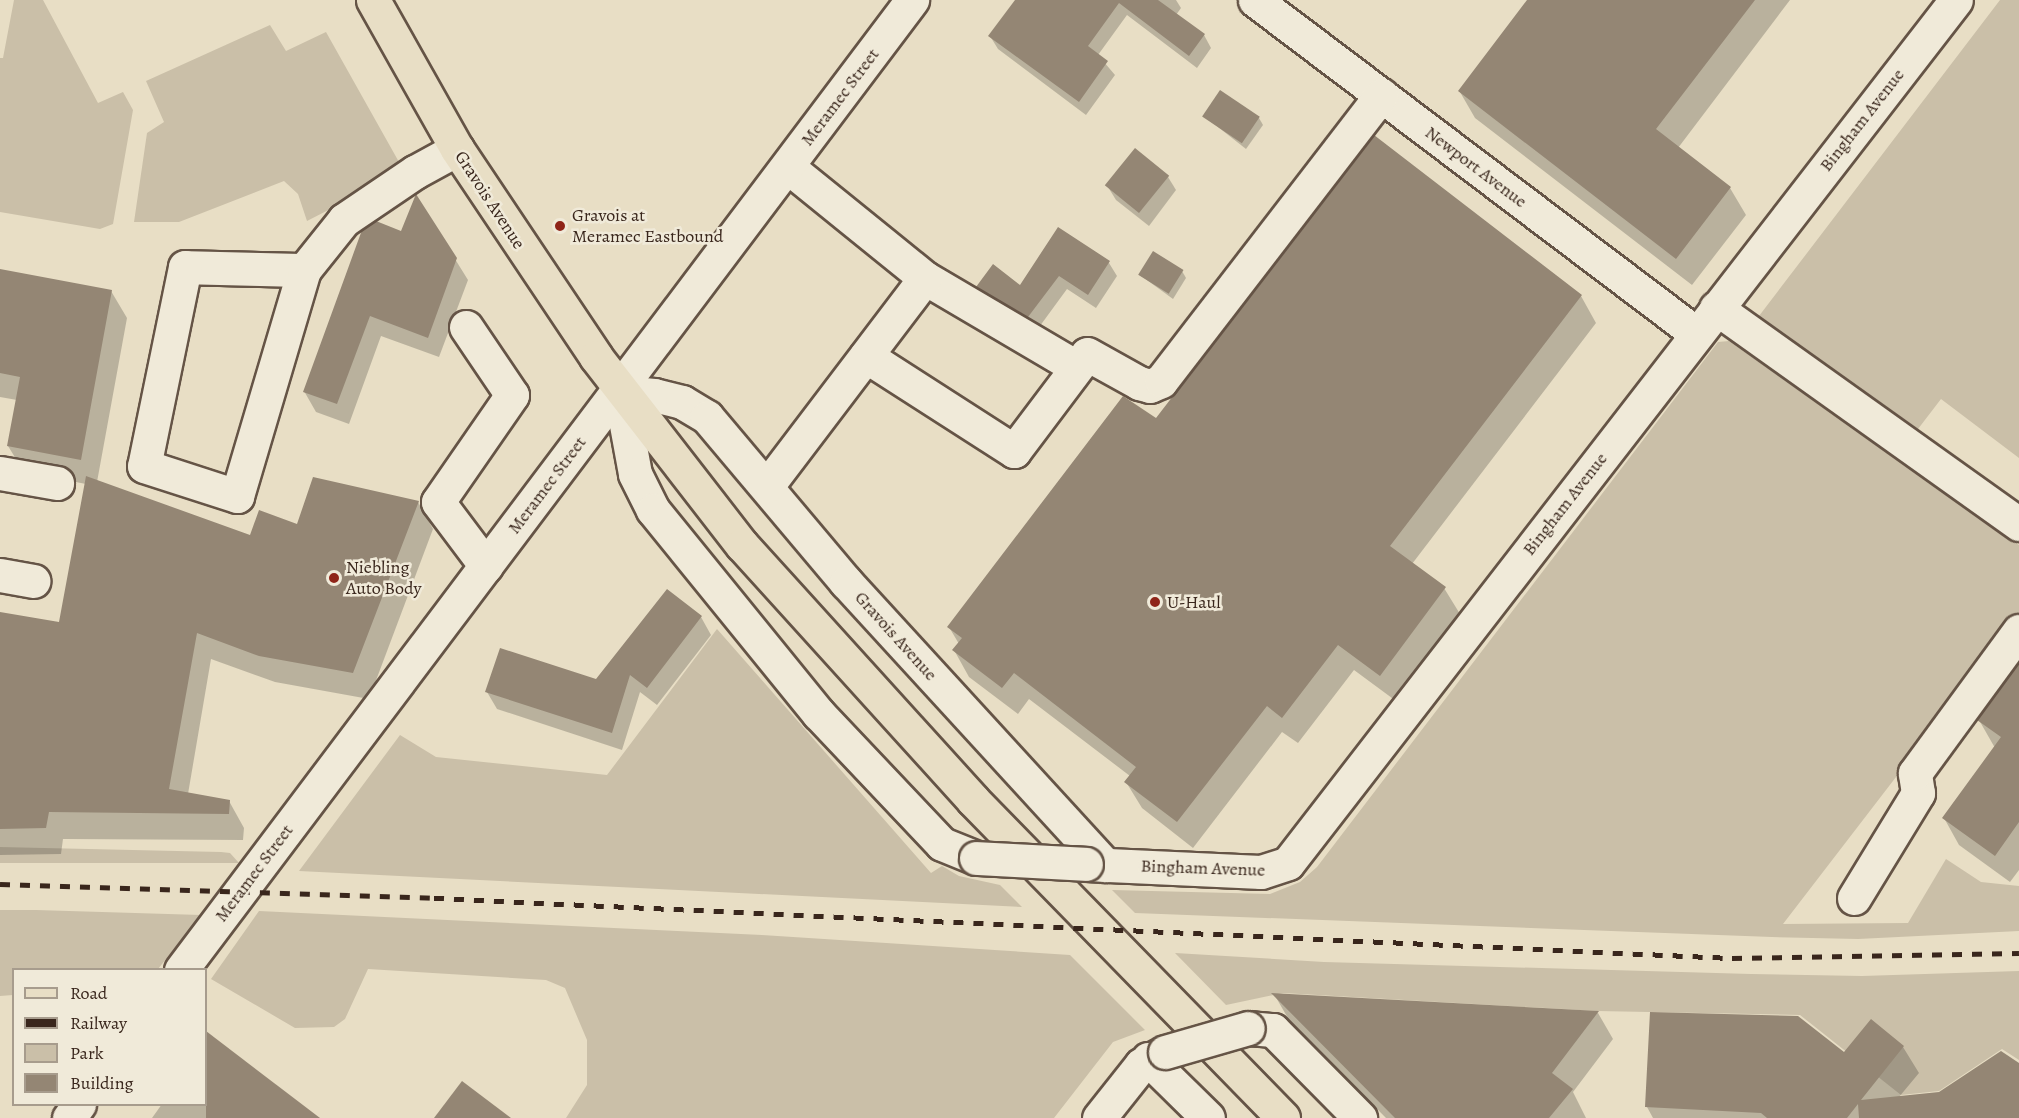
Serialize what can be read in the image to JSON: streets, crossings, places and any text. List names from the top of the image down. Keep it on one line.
{"streets":{"main road":["Gravois Avenue"],"street":["Meramec Street","Bingham Avenue","Newport Avenue"]},"crossings":[["Meramec Street","Gravois Avenue"],["Bingham Avenue","Newport Avenue"],["Bingham Avenue","Gravois Avenue"]],"places":["Gravois at Meramec Eastbound","Niebling Auto Body","U-Haul"],"legend":["Road","Railway","Park","Building"]}
